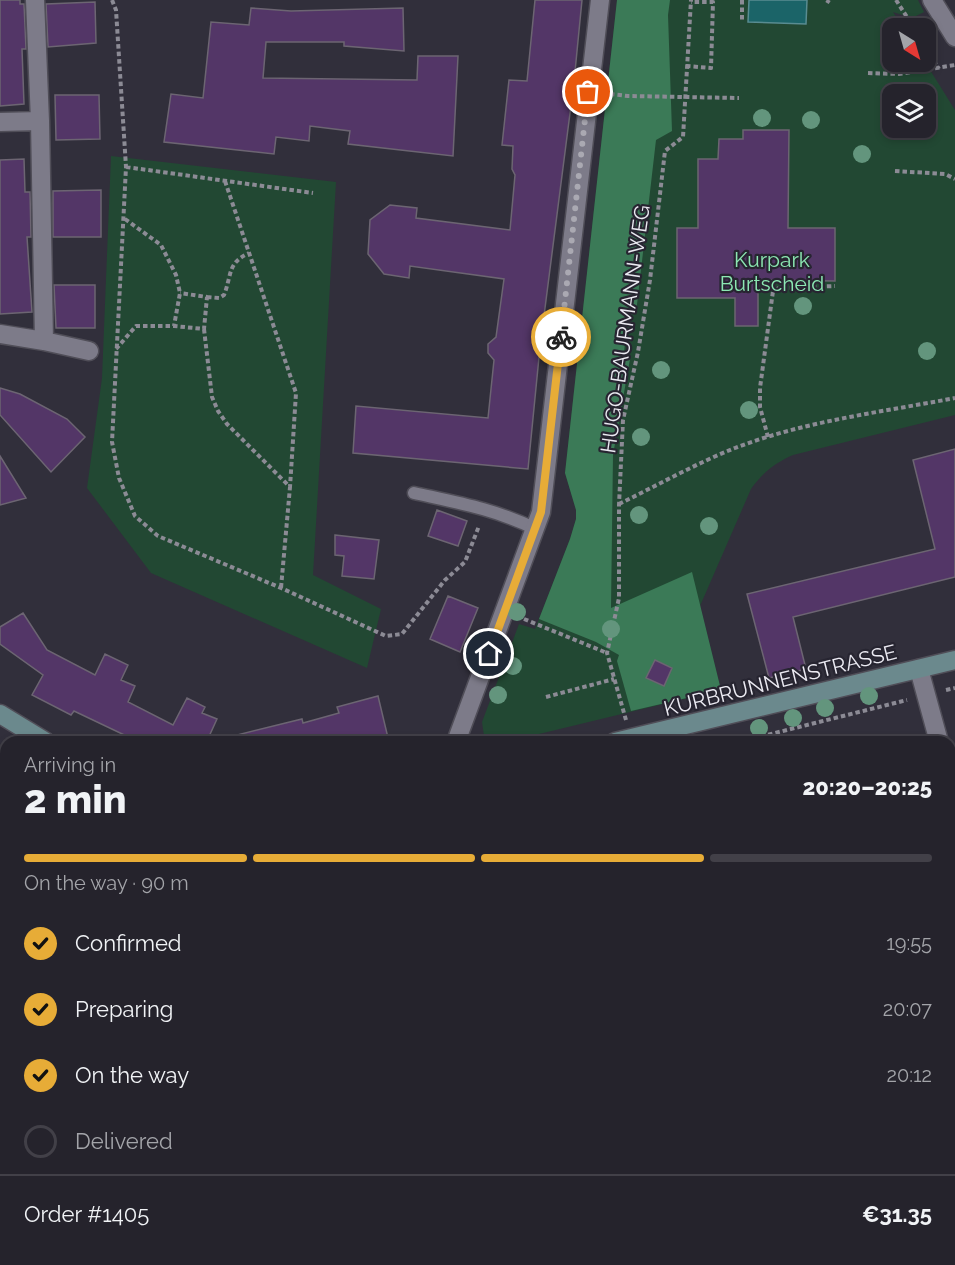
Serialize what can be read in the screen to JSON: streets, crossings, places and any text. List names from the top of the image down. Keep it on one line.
{"streets":{"main road":["KURBRUNNENSTRASSE"],"path":["HUGO-BAURMANN-WEG"]},"parks":["Kurpark Burtscheid"],"north":"bottom right","page":{"heading":["2 min","Arriving in","20:20–20:25"],"panel":["Order #1405","€31.35"],"bar":"On the way · 90 m","list":[["Confirmed","19:55"],["Preparing","20:07"],["On the way","20:12"],"Delivered"]}}
